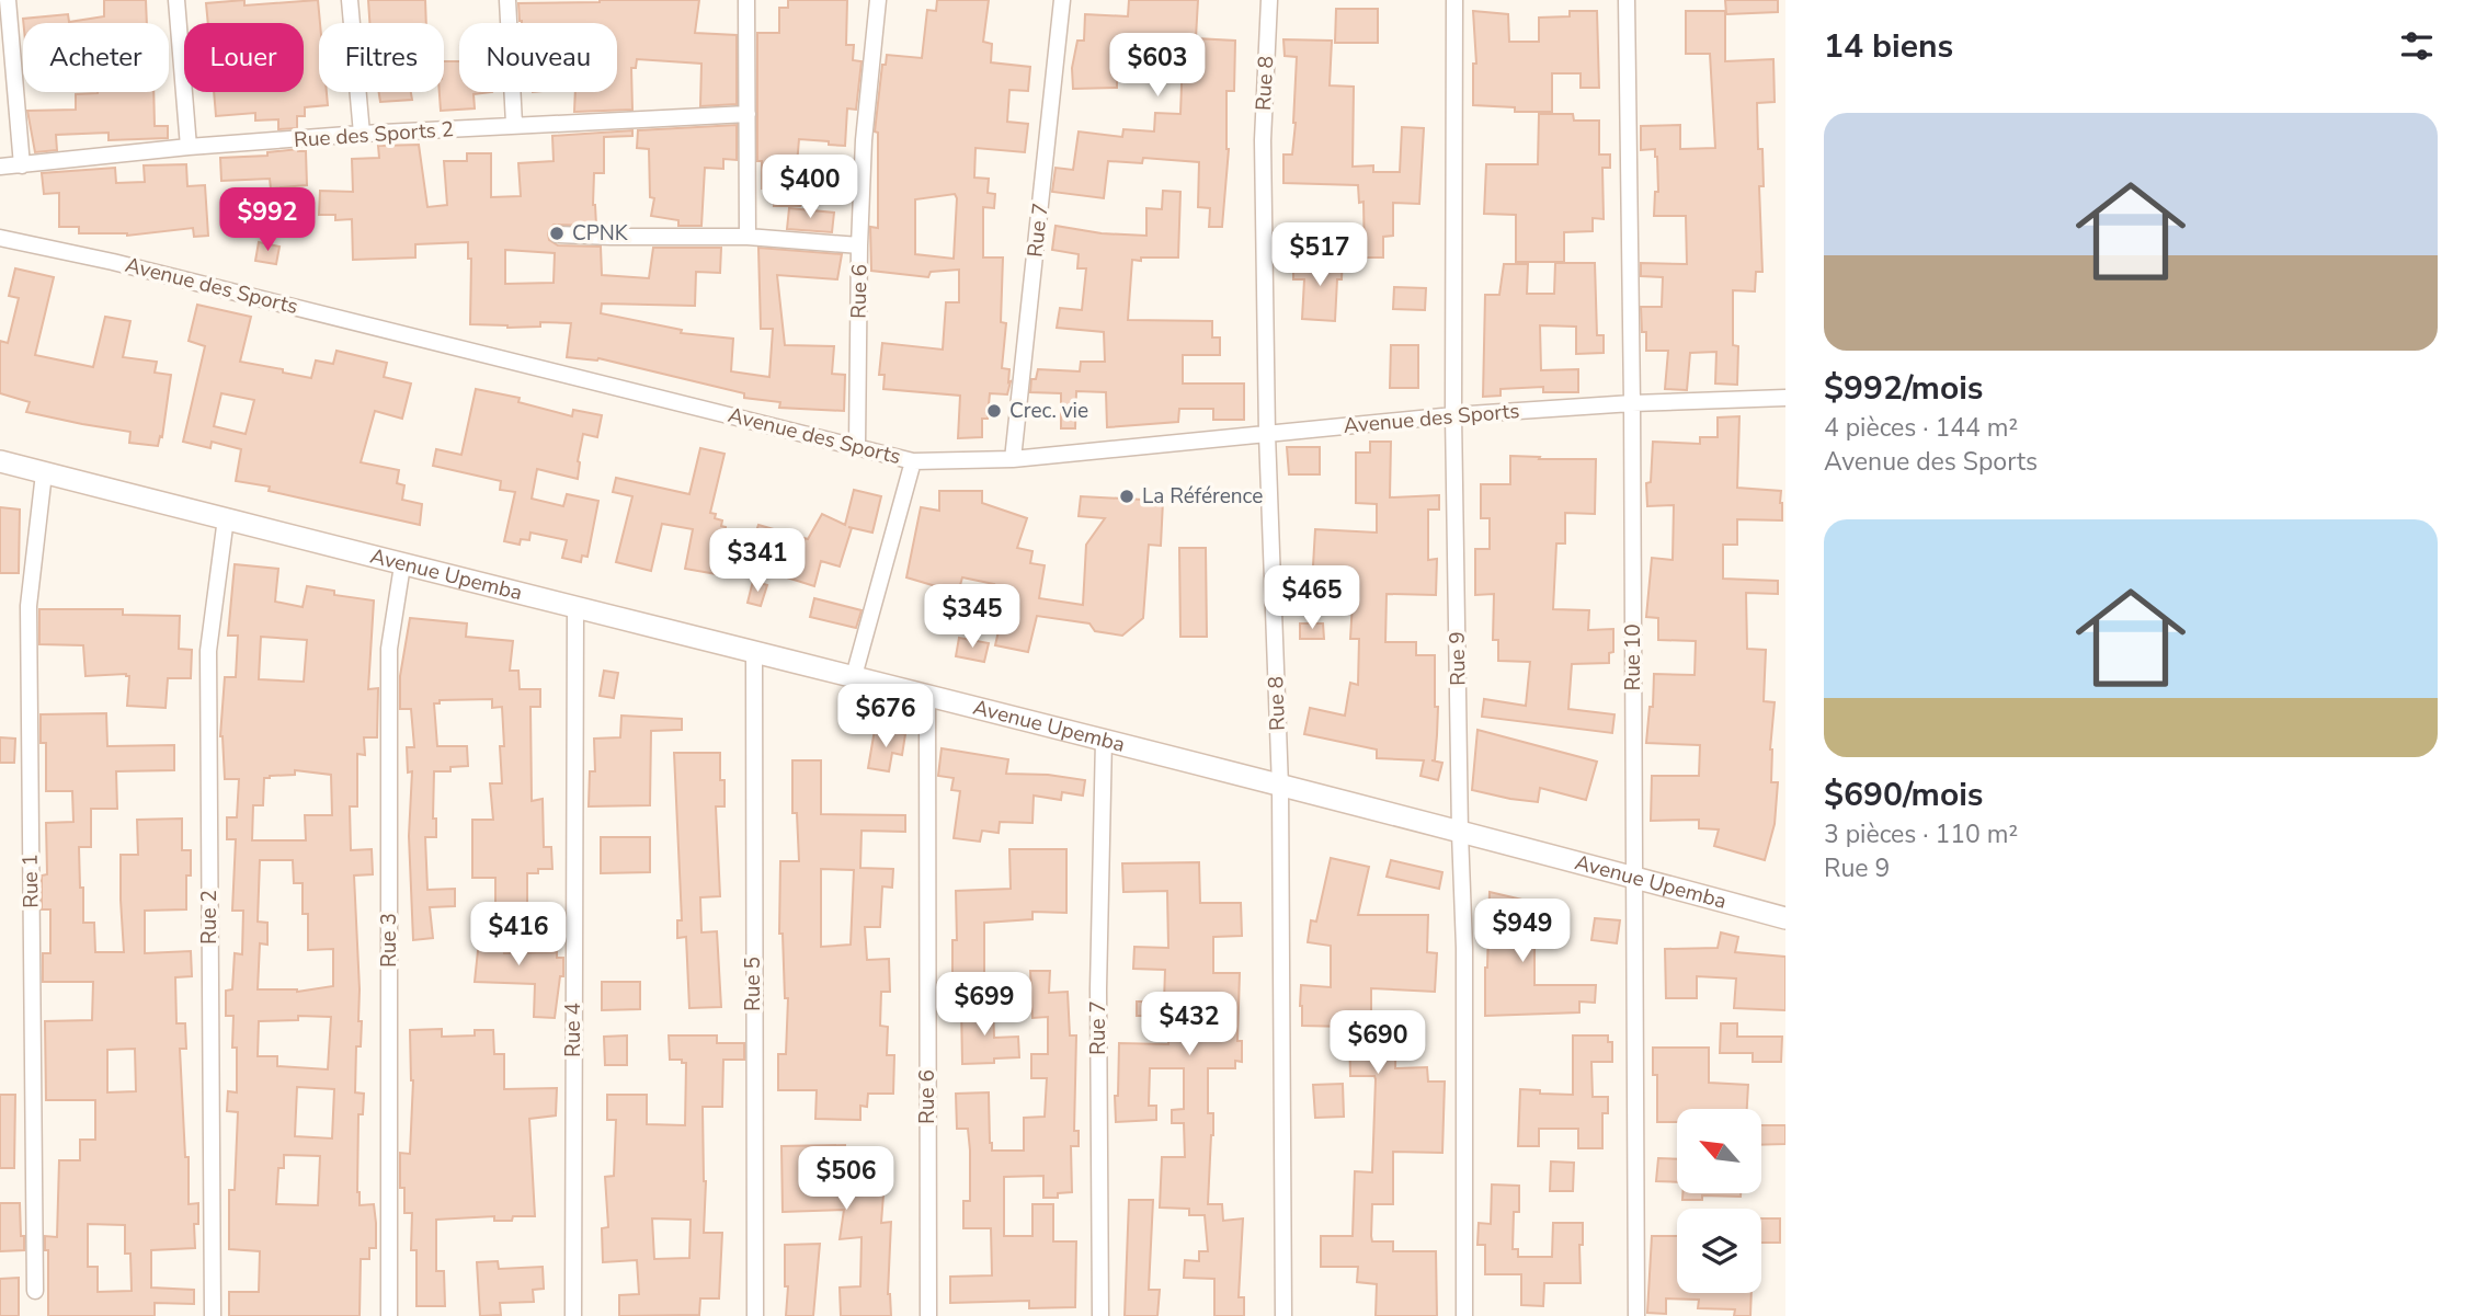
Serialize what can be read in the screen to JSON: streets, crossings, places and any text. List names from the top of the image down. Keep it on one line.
{"streets":{"street":["Rue 8","Rue des Sports 2","Rue 7","Avenue des Sports","Rue 6","Avenue Upemba","Rue 10","Rue 9","Rue 1","Rue 2","Rue 3","Rue 5","Rue 4"]},"crossings":[["Rue 8","Avenue des Sports"],["Rue 8","Avenue Upemba"],["Rue 7","Avenue des Sports"],["Rue 7","Avenue Upemba"],["Avenue des Sports","Rue 6"],["Avenue des Sports","Rue 10"],["Avenue des Sports","Rue 9"],["Rue 6","Avenue Upemba"],["Avenue Upemba","Rue 10"],["Avenue Upemba","Rue 9"],["Avenue Upemba","Rue 1"],["Avenue Upemba","Rue 2"],["Avenue Upemba","Rue 3"],["Avenue Upemba","Rue 5"],["Avenue Upemba","Rue 4"]],"places":["CPNK","Crec. vie","La Référence"],"north":"top left","page":{"heading":"14 biens","chip":["Acheter","Louer","Filtres","Nouveau"],"price":["$603","$400","$992","$517","$341","$465","$345","$676","$949","$416","$699","$432","$690","$506"],"list":[{"name":"$992/mois","note":"4 pièces · 144 m² · Avenue des Sports"},{"name":"$690/mois","note":"3 pièces · 110 m² · Rue 9"}]}}
